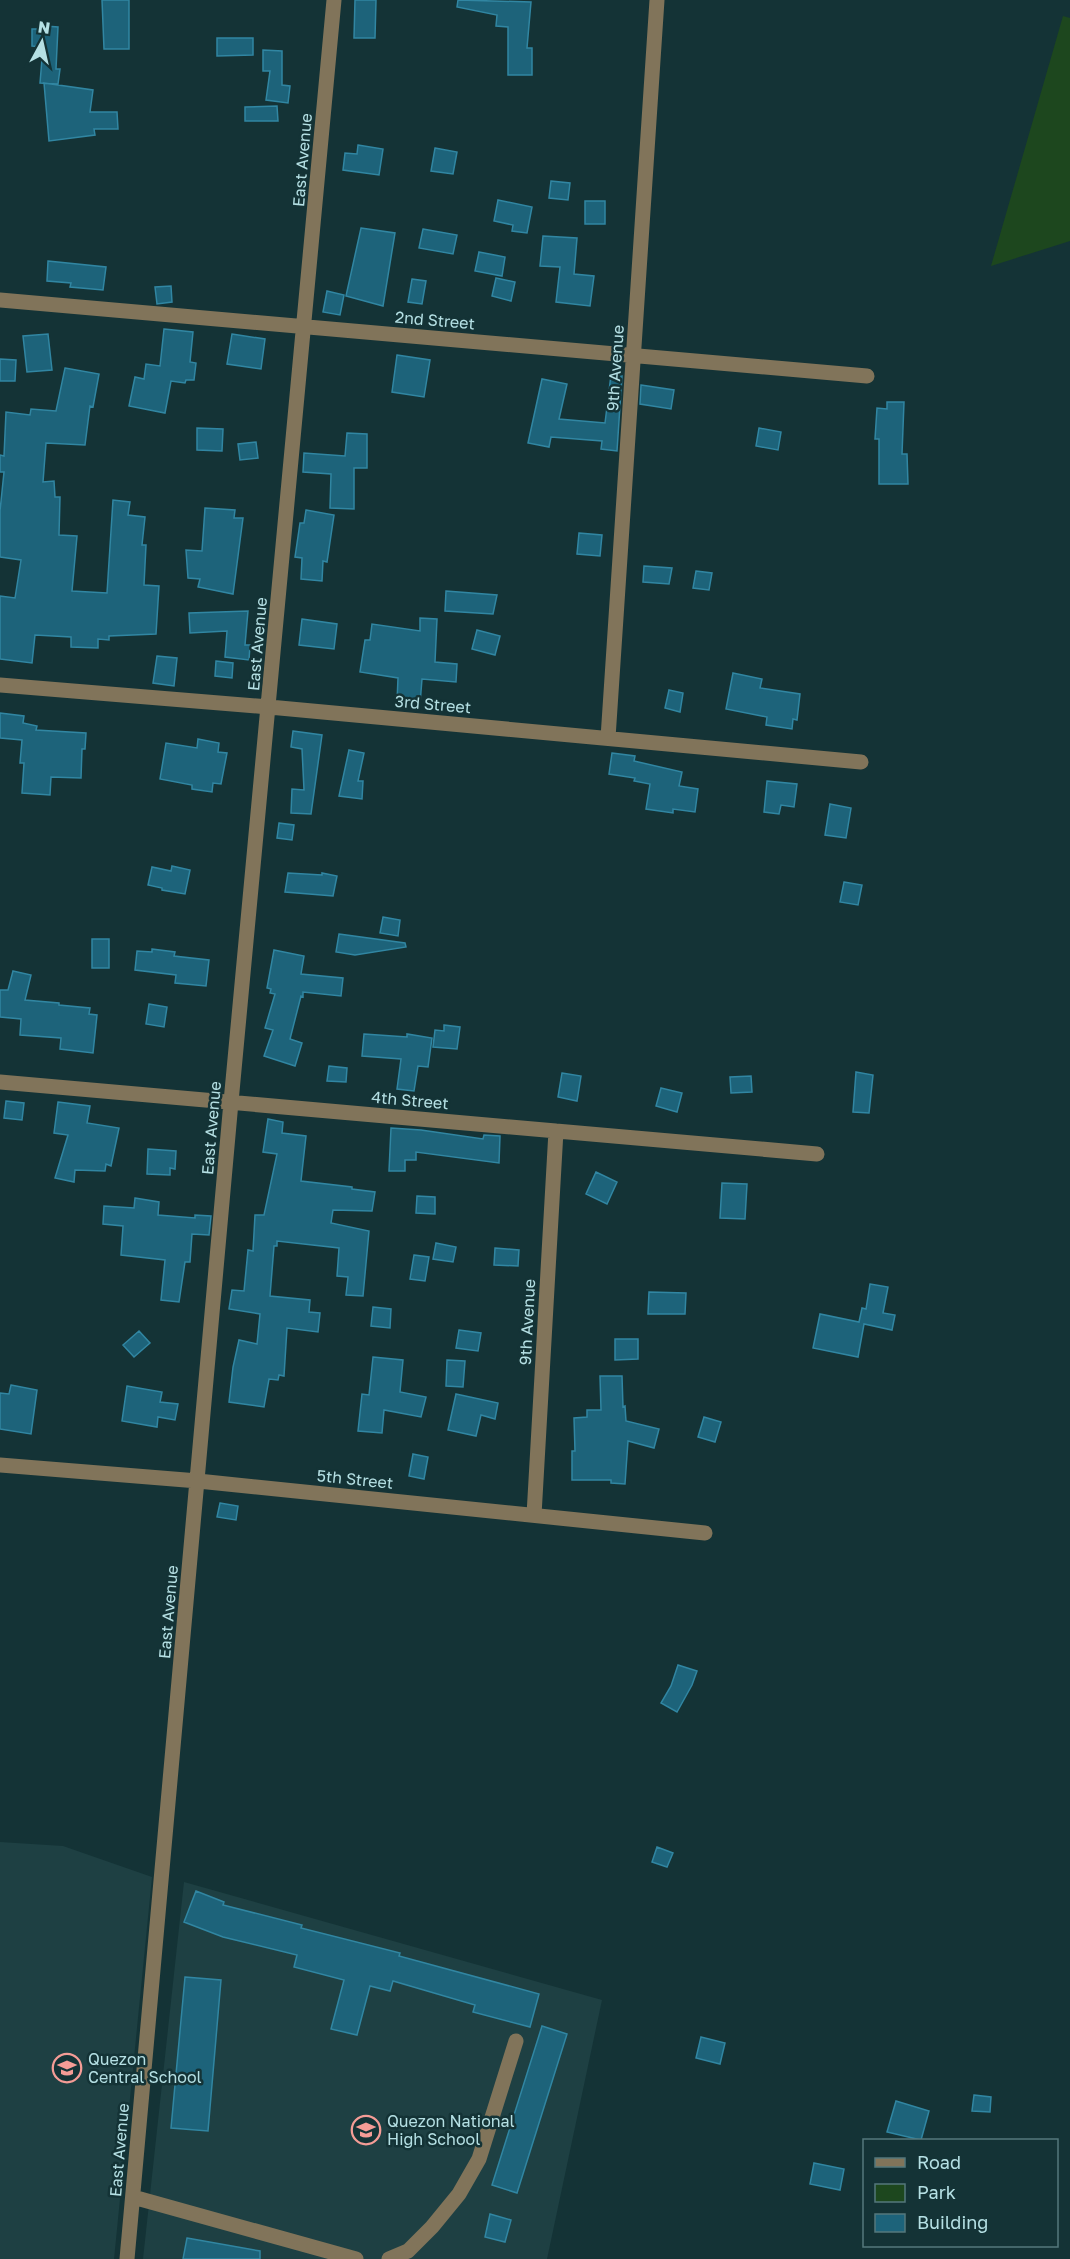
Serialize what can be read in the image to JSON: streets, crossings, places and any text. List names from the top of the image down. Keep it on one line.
{"streets":{"street":["East Avenue","2nd Street","9th Avenue","3rd Street","4th Street","5th Street"]},"crossings":[["East Avenue","2nd Street"],["East Avenue","3rd Street"],["East Avenue","4th Street"],["East Avenue","5th Street"],["2nd Street","9th Avenue"],["9th Avenue","3rd Street"],["9th Avenue","4th Street"],["9th Avenue","5th Street"]],"places":{"school or university":["Quezon Central School","Quezon National High School"]},"legend":["Road","Park","Building"],"north":"top"}
